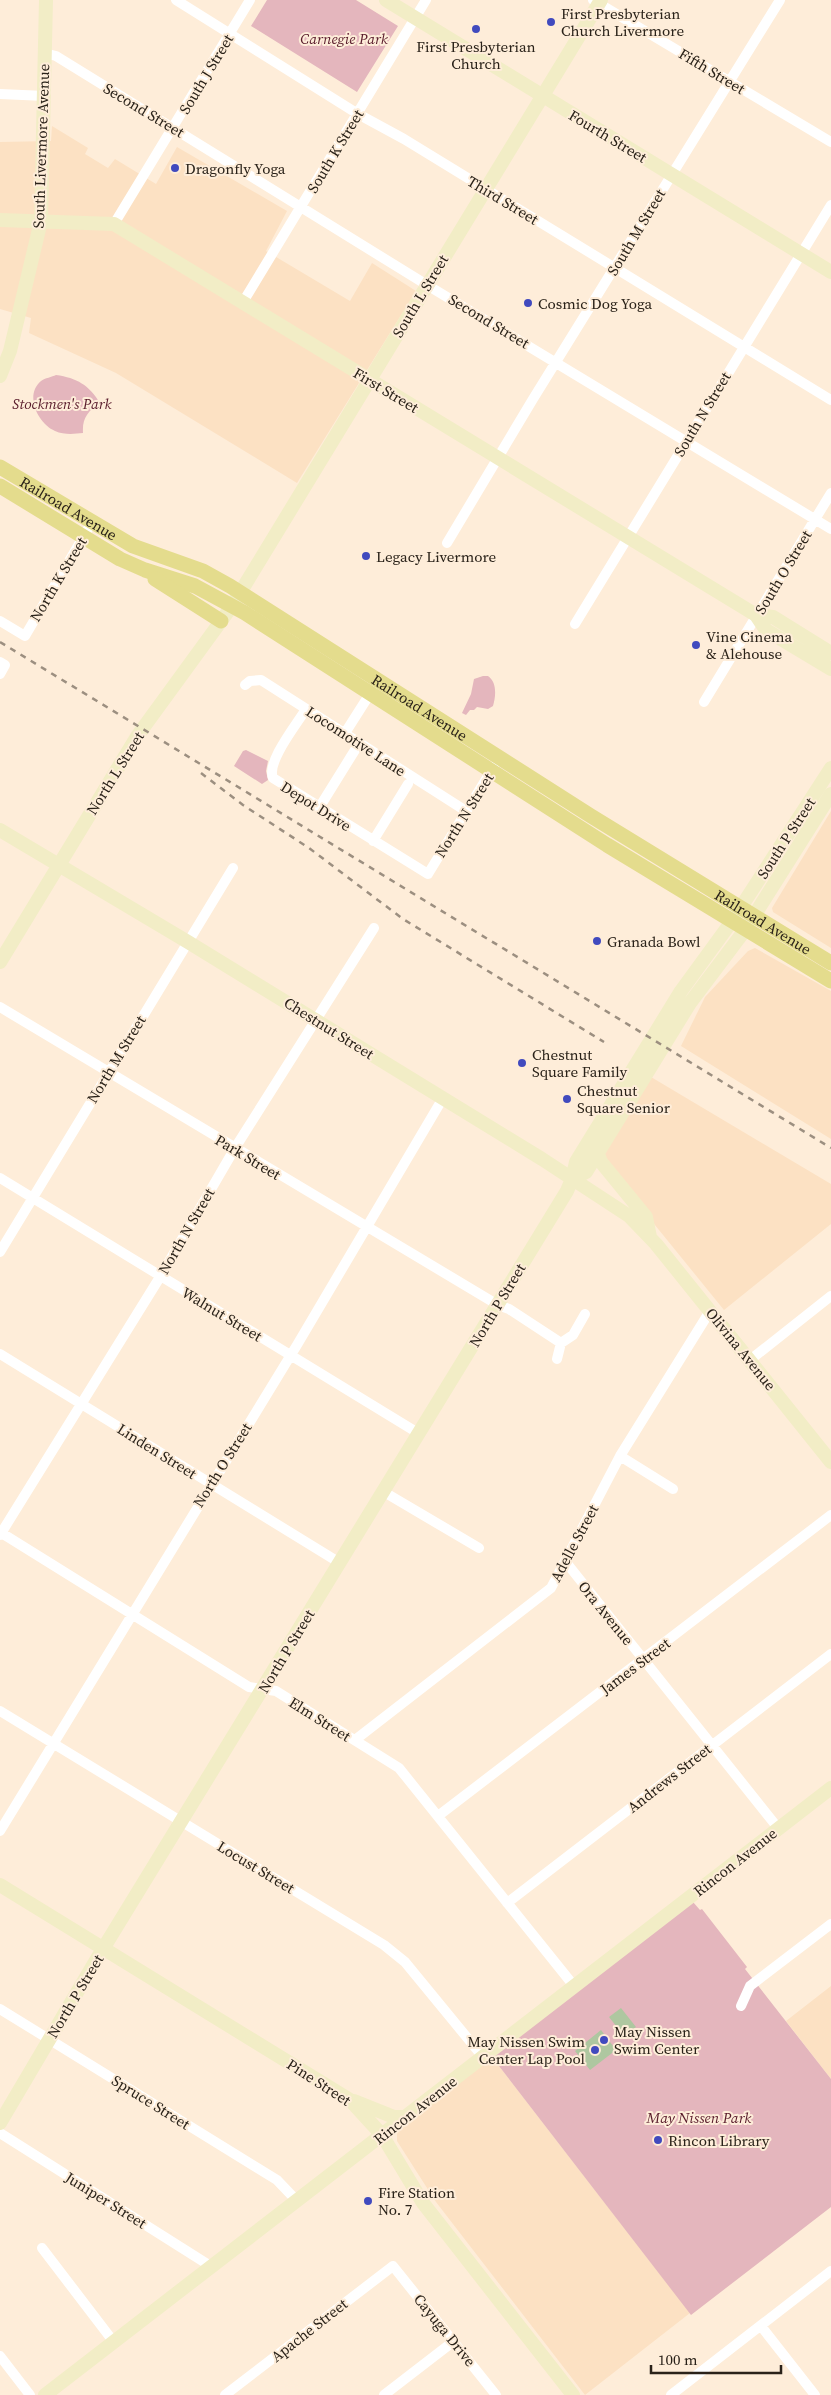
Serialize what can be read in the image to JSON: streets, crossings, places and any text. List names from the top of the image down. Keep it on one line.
{"streets":{"main road":["Railroad Avenue"],"street":["Fifth Street","South J Street","Second Street","Fourth Street","South Livermore Avenue","South K Street","Third Street","South M Street","South L Street","First Street","South N Street","South O Street","North K Street","Locomotive Lane","North L Street","Depot Drive","North N Street","South P Street","Chestnut Street","North M Street","Park Street","North P Street","Walnut Street","Olivina Avenue","Linden Street","North O Street","Adelle Street","Ora Avenue","James Street","Elm Street","Andrews Street","Rincon Avenue","Locust Street","Pine Street","Spruce Street","Juniper Street","Apache Street","Cayuga Drive"]},"crossings":[["Fifth Street","South M Street"],["Fifth Street","South L Street"],["South J Street","Second Street"],["South J Street","Third Street"],["South J Street","First Street"],["Second Street","South Livermore Avenue"],["Second Street","South K Street"],["Second Street","South M Street"],["Second Street","South L Street"],["Second Street","South N Street"],["Second Street","South O Street"],["Fourth Street","South K Street"],["Fourth Street","South M Street"],["Fourth Street","South L Street"],["Fourth Street","South N Street"],["South Livermore Avenue","First Street"],["South K Street","Third Street"],["South K Street","First Street"],["Third Street","South M Street"],["Third Street","South L Street"],["Third Street","South N Street"],["South M Street","First Street"],["South L Street","First Street"],["South L Street","Railroad Avenue"],["South L Street","North L Street"],["First Street","South N Street"],["First Street","South O Street"],["Railroad Avenue","North K Street"],["Railroad Avenue","North L Street"],["Railroad Avenue","North N Street"],["Railroad Avenue","South P Street"],["Railroad Avenue","North P Street"],["Locomotive Lane","Depot Drive"],["Locomotive Lane","North N Street"],["North L Street","Chestnut Street"],["Depot Drive","North N Street"],["North N Street","Chestnut Street"],["North N Street","Park Street"],["North N Street","Walnut Street"],["North N Street","Linden Street"],["North N Street","Elm Street"],["South P Street","North P Street"],["Chestnut Street","North M Street"],["Chestnut Street","North P Street"],["Chestnut Street","Olivina Avenue"],["Chestnut Street","North O Street"],["North M Street","Park Street"],["North M Street","Walnut Street"],["Park Street","North P Street"],["Park Street","North O Street"],["North P Street","Walnut Street"],["North P Street","Linden Street"],["North P Street","Elm Street"],["North P Street","Locust Street"],["North P Street","Pine Street"],["North P Street","Spruce Street"],["Walnut Street","North O Street"],["Olivina Avenue","Adelle Street"],["Linden Street","North O Street"],["North O Street","Elm Street"],["North O Street","Locust Street"],["Adelle Street","Ora Avenue"],["Adelle Street","Elm Street"],["Ora Avenue","James Street"],["Ora Avenue","Andrews Street"],["Ora Avenue","Rincon Avenue"],["James Street","Elm Street"],["Elm Street","Andrews Street"],["Elm Street","Rincon Avenue"],["Rincon Avenue","Locust Street"],["Rincon Avenue","Pine Street"],["Rincon Avenue","Spruce Street"],["Rincon Avenue","Juniper Street"],["Apache Street","Cayuga Drive"]],"parks":["Carnegie Park","Stockmen's Park","May Nissen Park"],"places":["First Presbyterian Church Livermore","First Presbyterian Church","Dragonfly Yoga","Cosmic Dog Yoga","Legacy Livermore","Vine Cinema & Alehouse","Granada Bowl","Chestnut Square Family","Chestnut Square Senior","May Nissen Swim Center","May Nissen Swim Center Lap Pool","Rincon Library","Fire Station No. 7"],"scale_bar":"100 m"}
